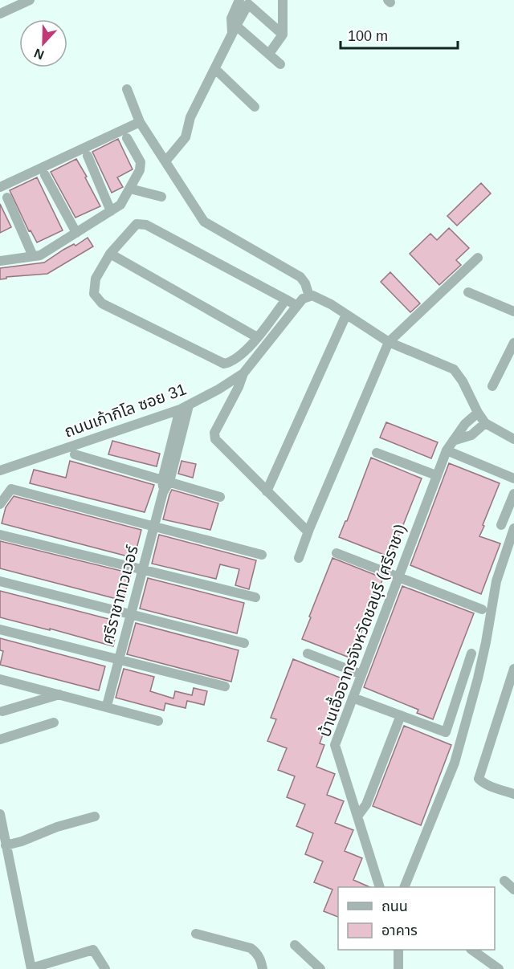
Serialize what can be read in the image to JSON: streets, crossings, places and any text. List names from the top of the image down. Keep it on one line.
{"streets":{"street":["ถนนเก้ากิโล ซอย 31","ศรีราชาทาวเวอร์","บ้านเอื้ออาทรจังหวัดชลบุรี (ศรีราชา)"]},"crossings":[["ถนนเก้ากิโล ซอย 31","ศรีราชาทาวเวอร์"]],"legend":["ถนน","อาคาร"],"scale_bar":"100 m","north":"bottom"}
